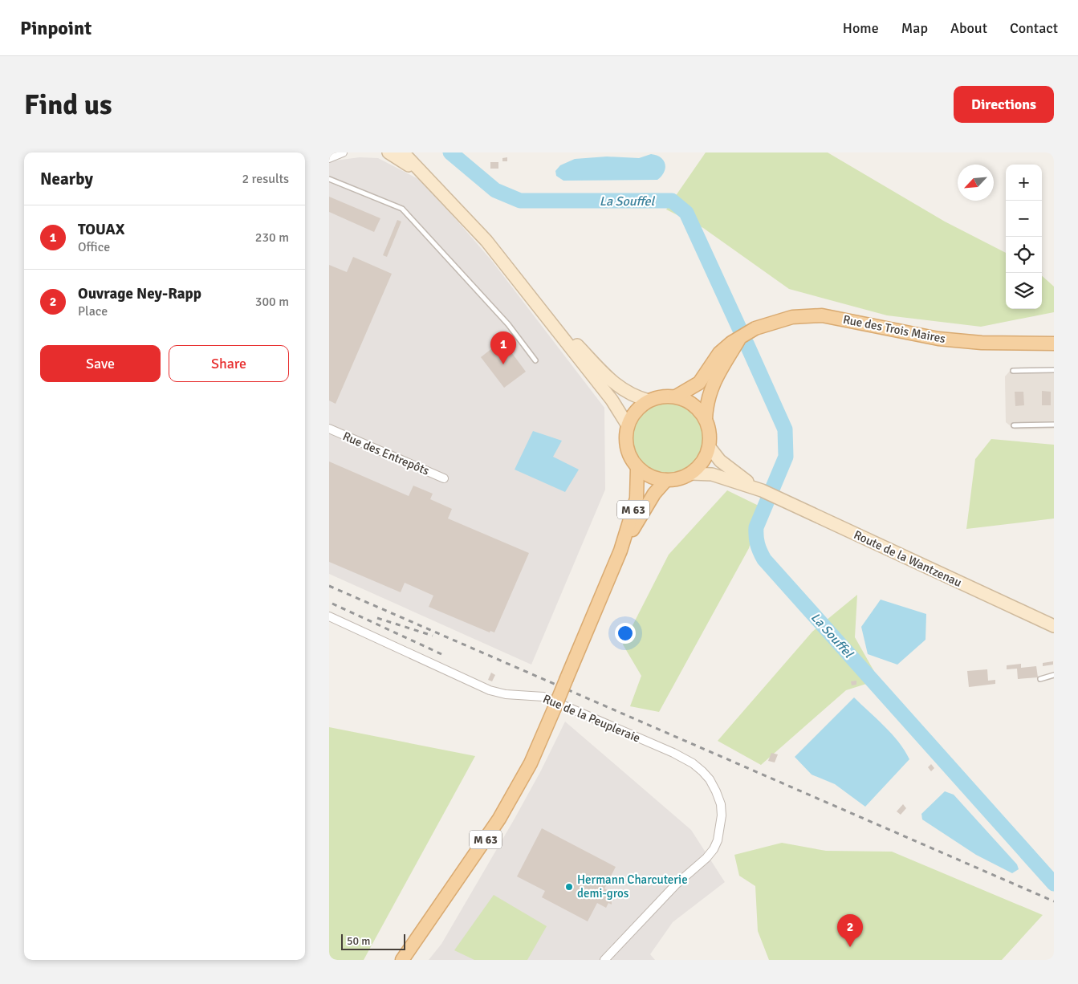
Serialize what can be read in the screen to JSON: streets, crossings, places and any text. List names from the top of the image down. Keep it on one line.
{"streets":{"main road":["Rue des Trois Maires","M 63","Route de la Wantzenau"],"street":["Rue des Entrepôts","Rue de la Peupleraie"]},"crossings":[["Rue des Trois Maires","M 63"],["Rue des Trois Maires","Route de la Wantzenau"],["M 63","Route de la Wantzenau"]],"water":["La Souffel"],"places":["Hermann Charcuterie demi-gros"],"scale_bar":"50 m","north":"bottom left","page":{"header":"Pinpoint","nav":["Home","Map","About","Contact"],"buttons":["Directions",["Save","Share"]],"title":"Find us","heading":["Nearby","2 results"],"map_buttons":["+","−"],"list":[{"mark":"1","name":"TOUAX","note":"Office","value":"230 m"},{"mark":"2","name":"Ouvrage Ney-Rapp","note":"Place","value":"300 m"}],"pins":["1","2"],"scale":"50 m"}}
